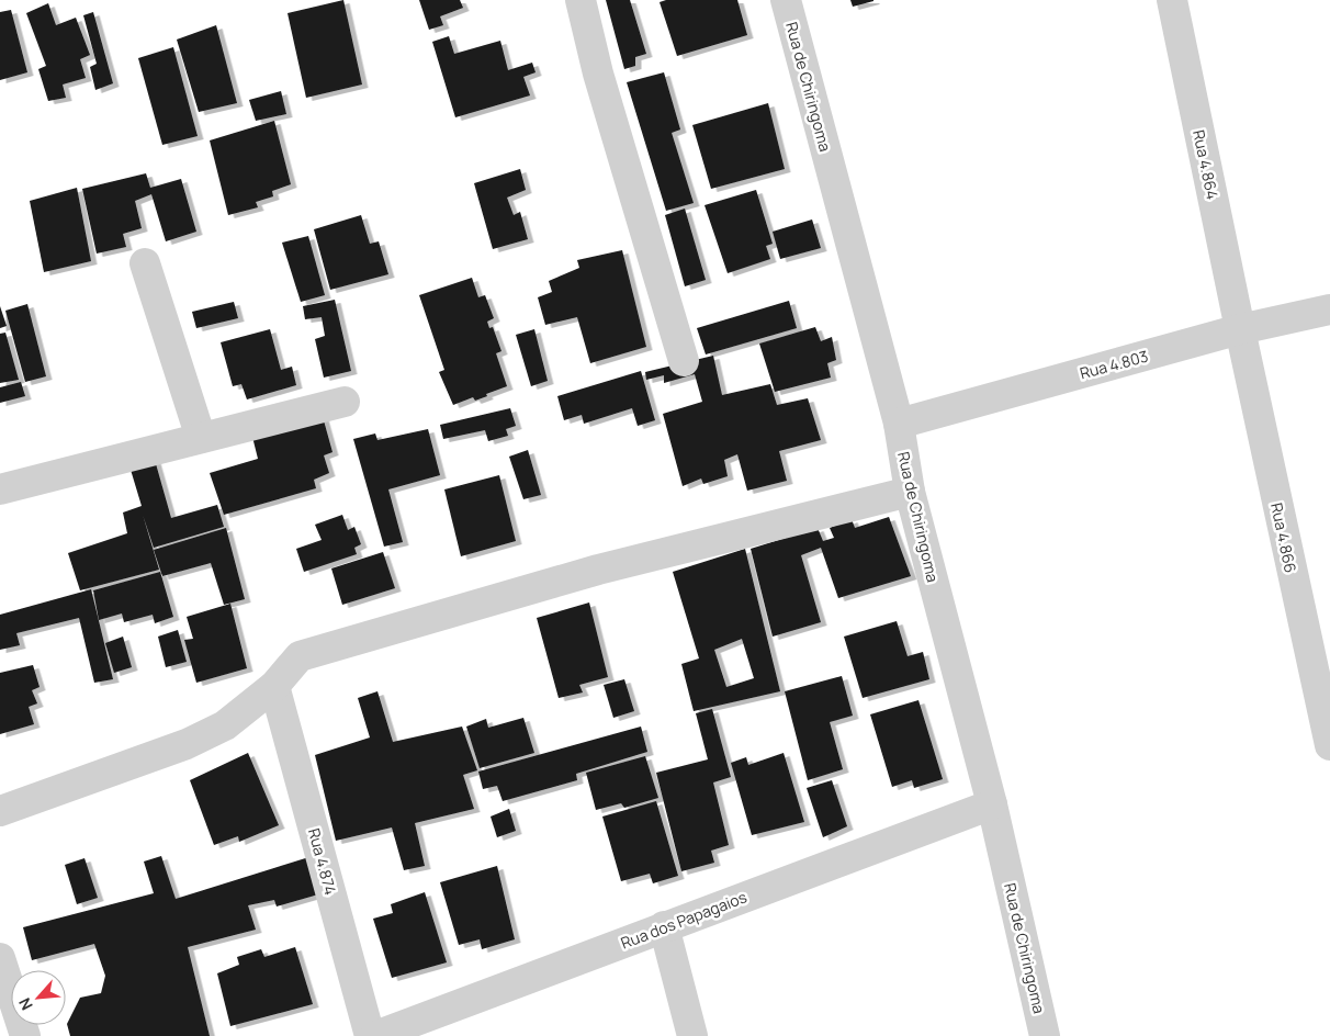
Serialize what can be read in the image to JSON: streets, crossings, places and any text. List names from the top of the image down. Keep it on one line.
{"streets":{"street":["Rua de Chiringoma","Rua 4.864","Rua 4.803","Rua 4.866","Rua 4.874","Rua dos Papagaios"]},"crossings":[["Rua de Chiringoma","Rua 4.803"],["Rua de Chiringoma","Rua dos Papagaios"],["Rua 4.864","Rua 4.803"],["Rua 4.864","Rua 4.866"],["Rua 4.803","Rua 4.866"]],"north":"bottom left"}
